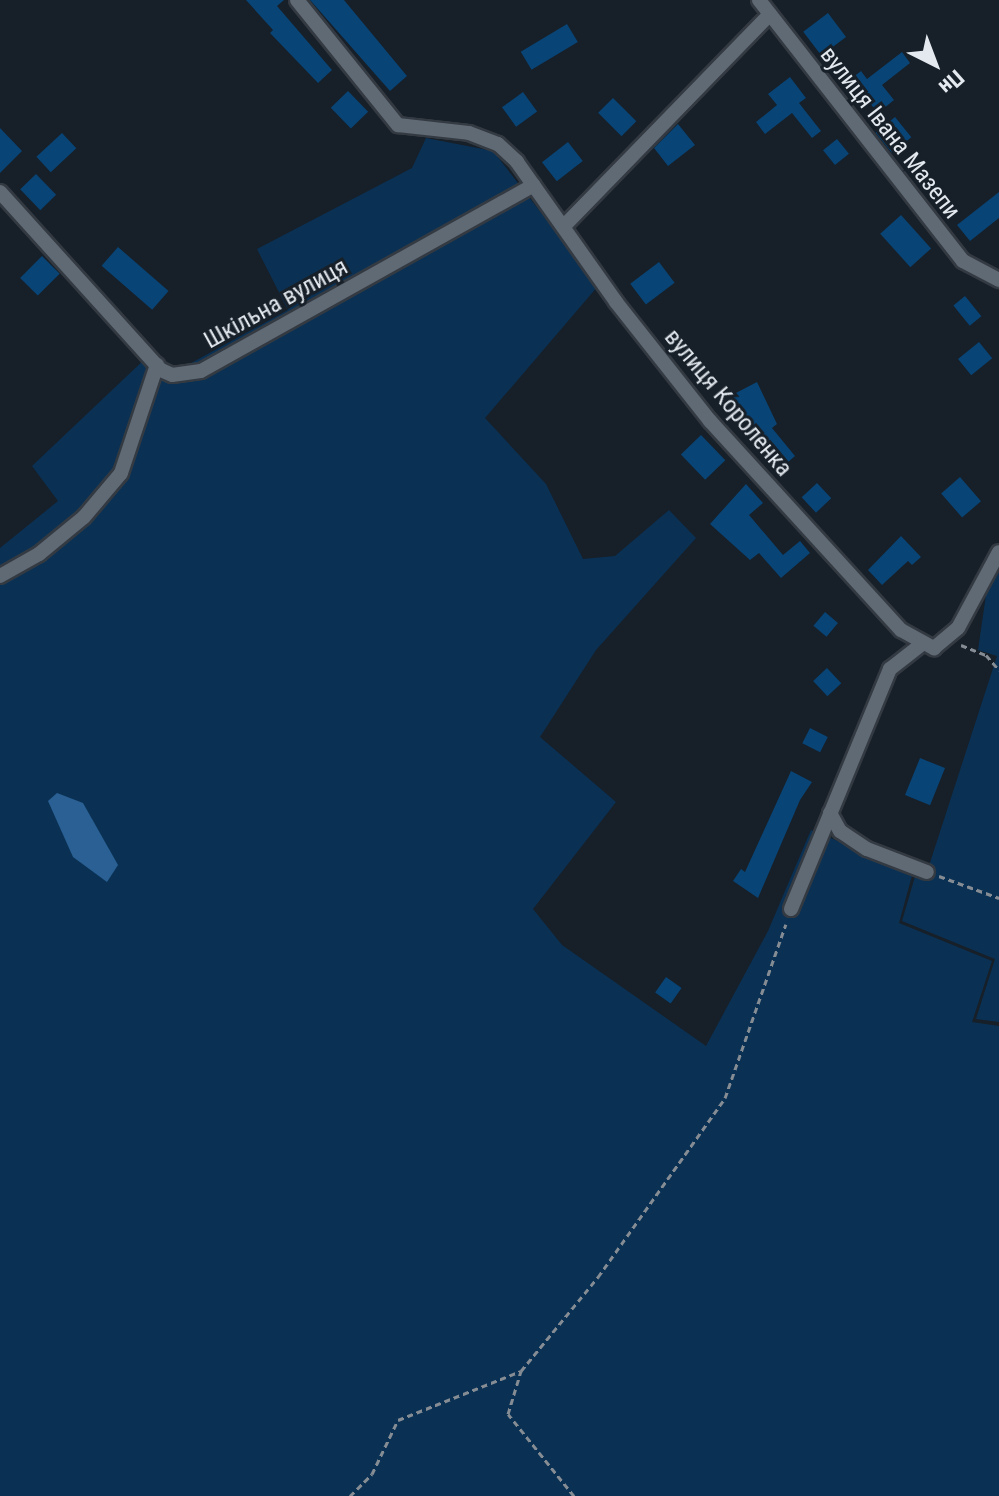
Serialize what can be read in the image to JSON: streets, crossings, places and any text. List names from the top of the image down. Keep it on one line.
{"streets":{"street":["вулиця Івана Мазепи","Шкільна вулиця","вулиця Короленка"]},"crossings":[["Шкільна вулиця","вулиця Короленка"]],"north":"bottom right"}
